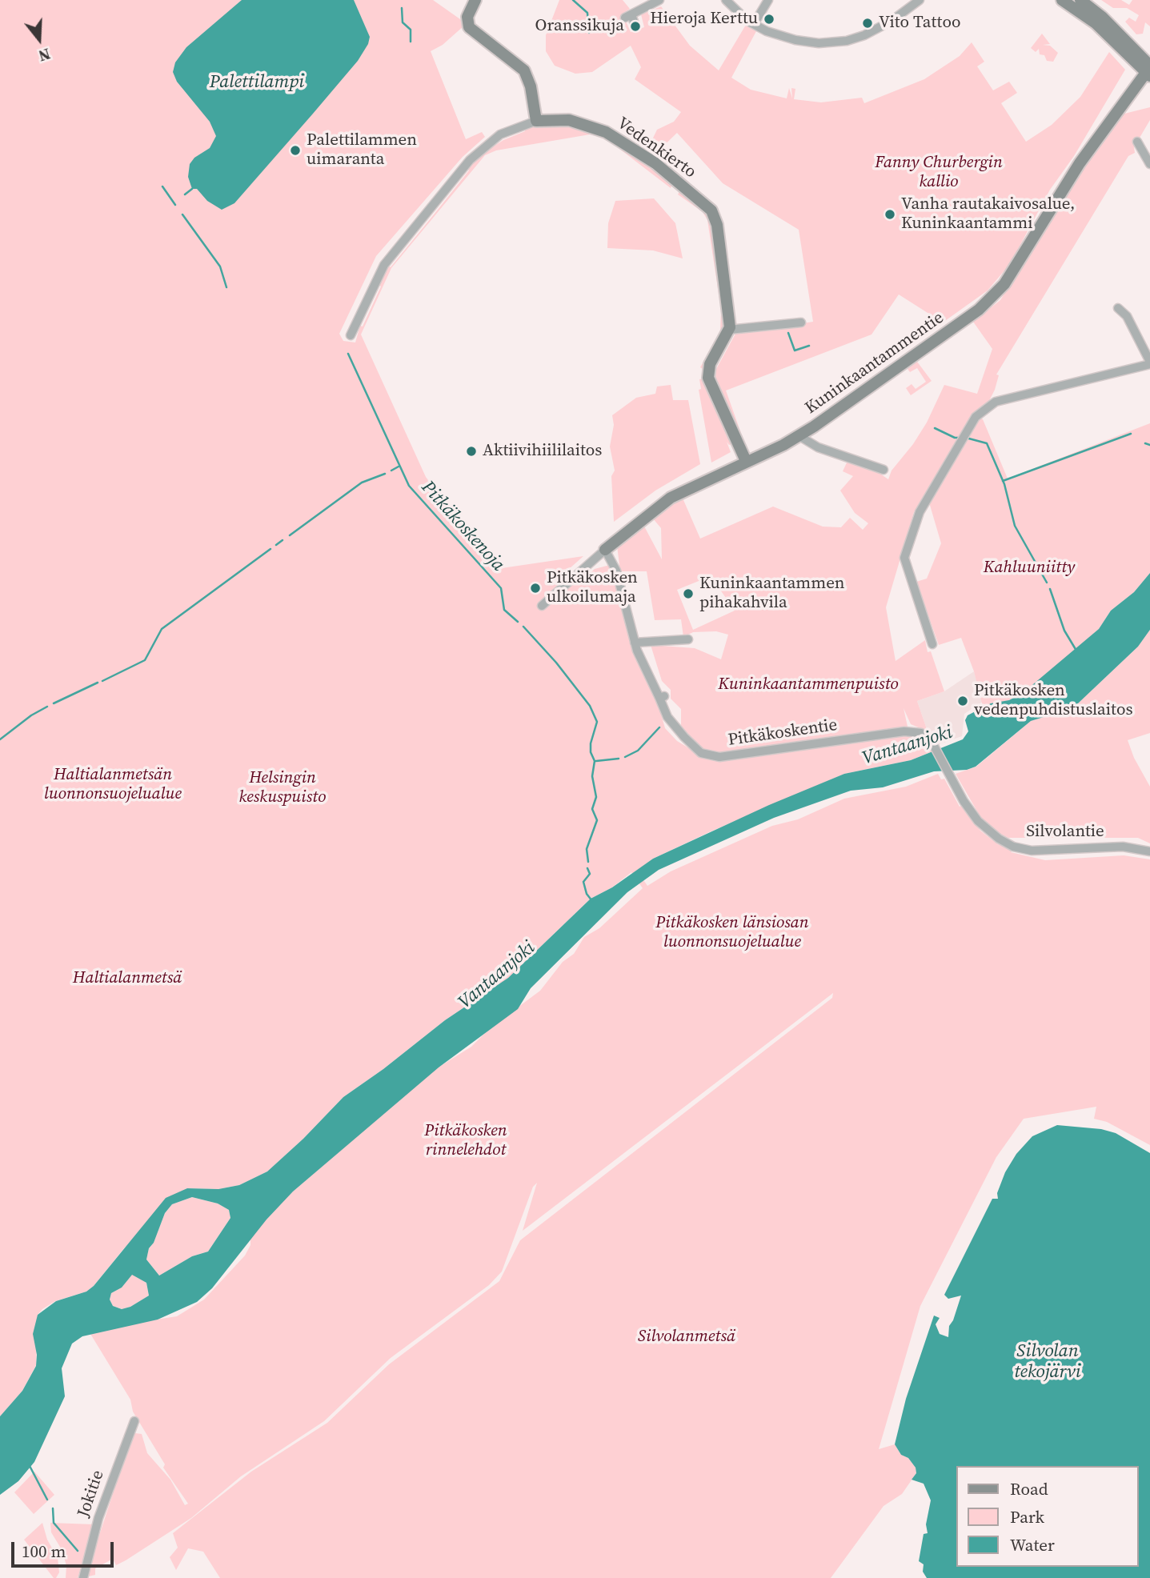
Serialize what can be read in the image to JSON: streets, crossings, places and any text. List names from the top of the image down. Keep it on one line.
{"streets":{"street":["Vedenkierto","Kuninkaantammentie","Pitkäkoskentie","Silvolantie","Jokitie"]},"crossings":[["Kuninkaantammentie","Pitkäkoskentie"],["Pitkäkoskentie","Silvolantie"]],"water":["Palettilampi","Pitkäkoskenoja","Vantaanjoki","Silvolan tekojärvi"],"parks":["Fanny Churbergin kallio","Kahluuniitty","Kuninkaantammenpuisto","Haltialanmetsän luonnonsuojelualue","Helsingin keskuspuisto","Pitkäkosken länsiosan luonnonsuojelualue","Haltialanmetsä","Pitkäkosken rinnelehdot","Silvolanmetsä"],"places":["Hieroja Kerttu","Vito Tattoo","Oranssikuja","Palettilammen uimaranta","Vanha rautakaivosalue, Kuninkaantammi","Aktiivihiililaitos","Pitkäkosken ulkoilumaja","Kuninkaantammen pihakahvila","Pitkäkosken vedenpuhdistuslaitos"],"legend":["Road","Park","Water"],"scale_bar":"100 m","north":"bottom"}
